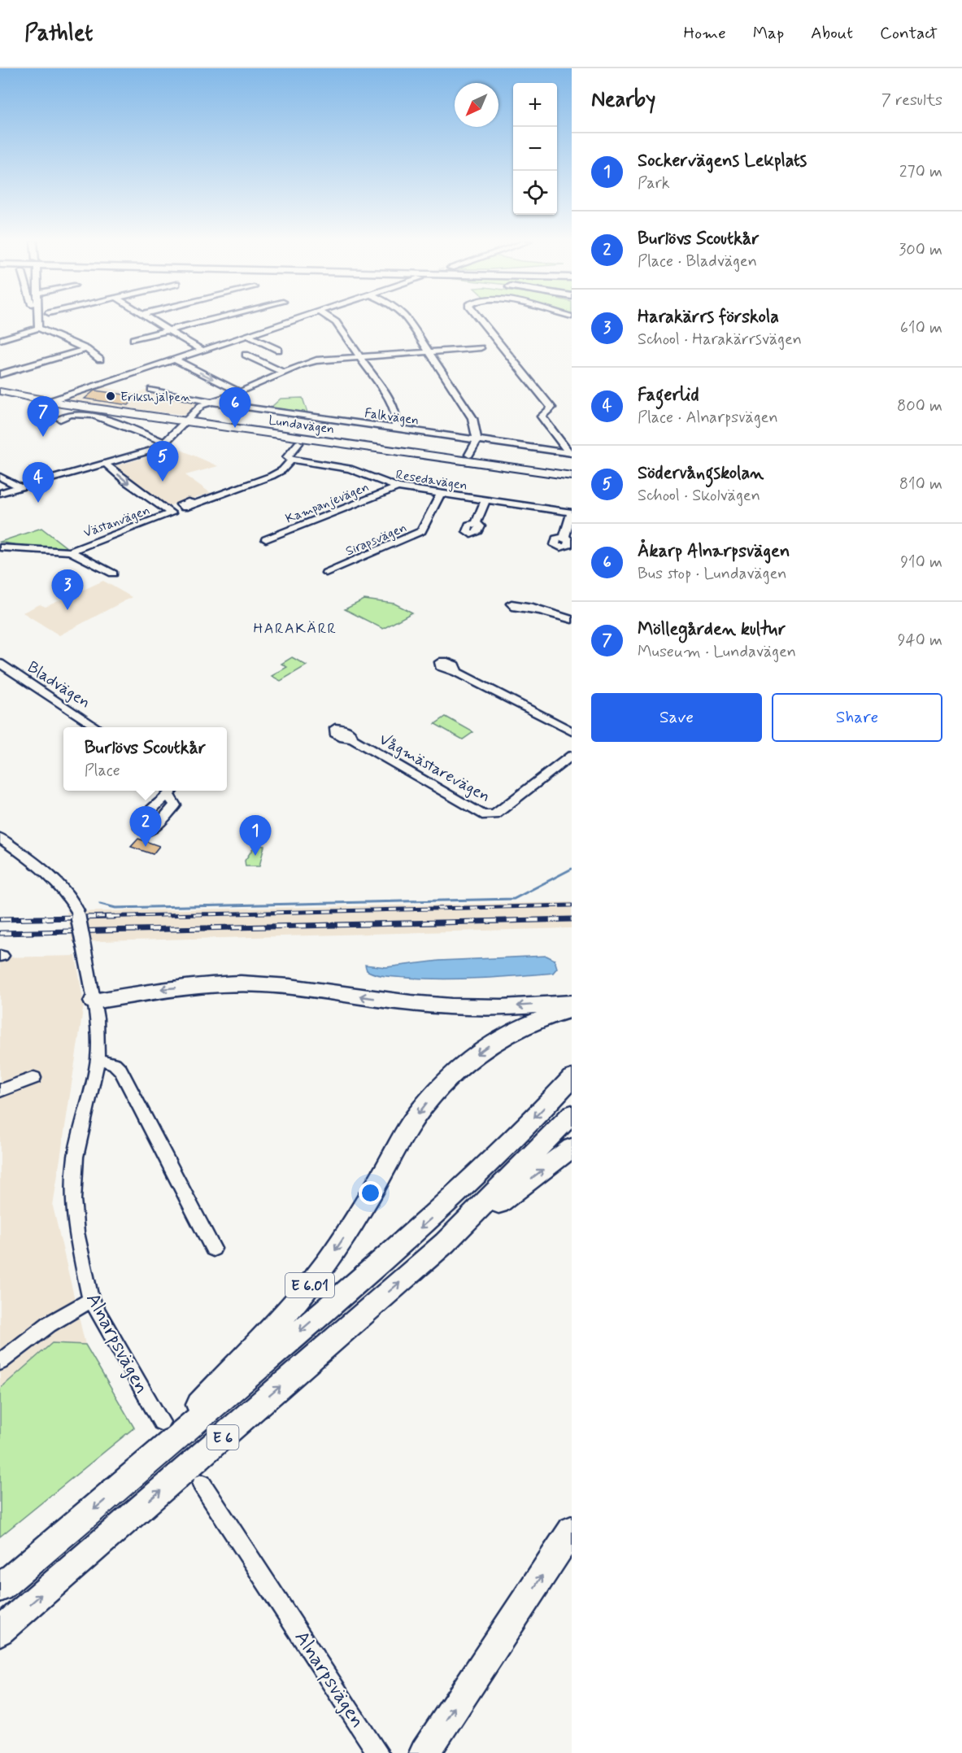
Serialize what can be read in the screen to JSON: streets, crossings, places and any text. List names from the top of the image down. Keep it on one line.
{"streets":{"highway":["E 6.01","E 6"],"main road":["Lundavägen"],"street":["Falkvägen","Resedavägen","Kampanjevägen","Västanvägen","Sirapsvägen","Bladvägen","Vågmästarevägen","Alnarpsvägen"]},"crossings":[["Resedavägen","Kampanjevägen"],["Resedavägen","Sirapsvägen"],["E 6.01","E 6"]],"districts":["HARAKÄRR"],"places":["Erikshjälpen"],"north":"bottom left","page":{"header":"Pathlet","nav":["Home","Map","About","Contact"],"heading":["Nearby","7 results"],"map_buttons":["+","−"],"list":[{"mark":"1","name":"Sockervägens Lekplats","note":"Park","value":"270 m"},{"mark":"2","name":"Burlövs Scoutkår","note":"Place · Bladvägen","value":"300 m"},{"mark":"3","name":"Harakärrs förskola","note":"School · Harakärrsvägen","value":"610 m"},{"mark":"4","name":"Fagerlid","note":"Place · Alnarpsvägen","value":"800 m"},{"mark":"5","name":"Södervångskolan","note":"School · Skolvägen","value":"810 m"},{"mark":"6","name":"Åkarp Alnarpsvägen","note":"Bus stop · Lundavägen","value":"910 m"},{"mark":"7","name":"Möllegården kultur","note":"Museum · Lundavägen","value":"940 m"}],"pins":["6","7","5","4","3","2","1"],"buttons":["Save","Share"],"popup":["Burlövs Scoutkår","Place"]}}
